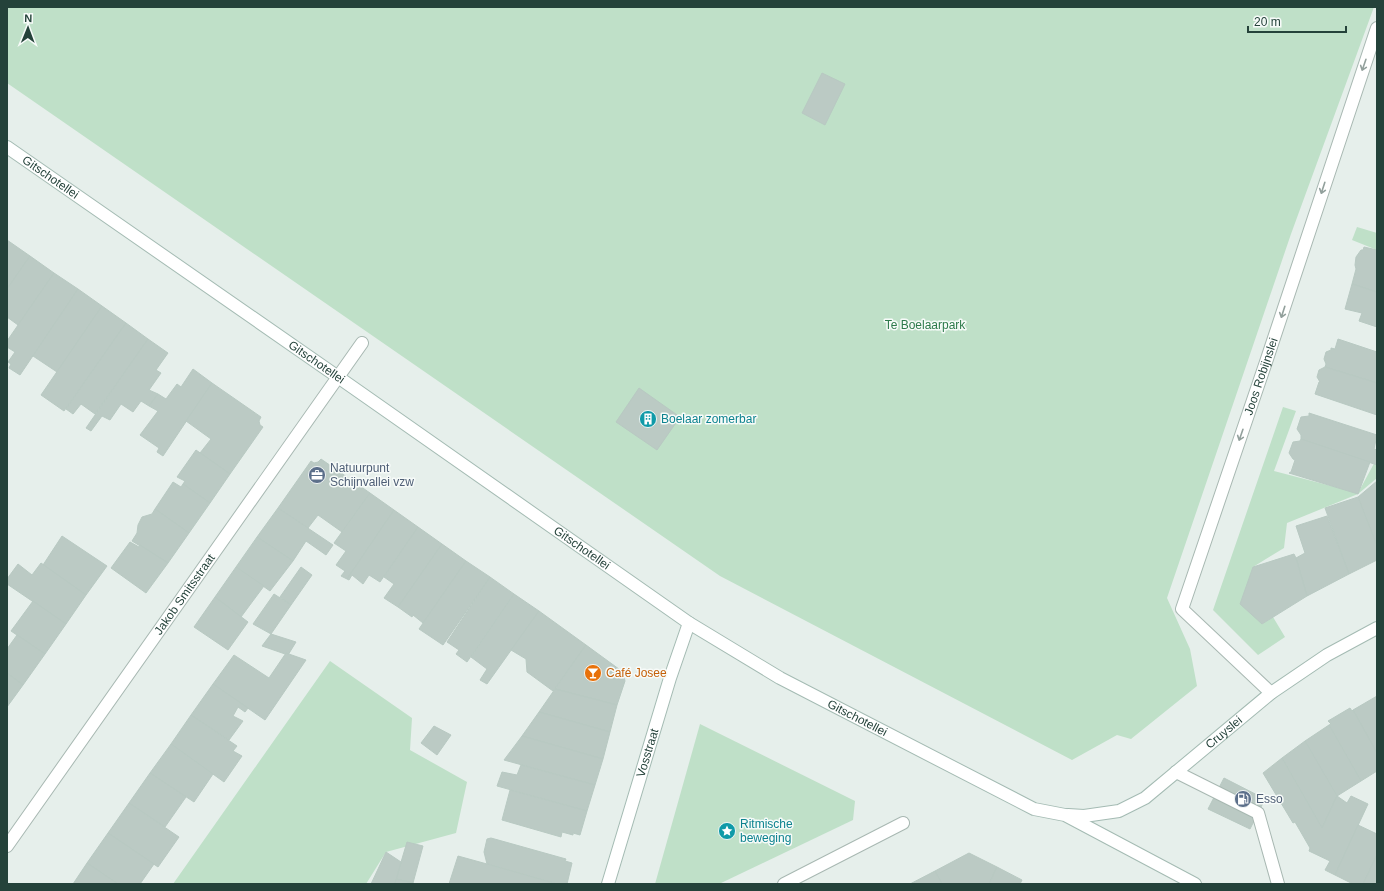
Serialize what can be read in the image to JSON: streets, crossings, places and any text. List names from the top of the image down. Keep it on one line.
{"streets":{"street":["Gitschotellei","Joos Robijnslei","Jakob Smitsstraat","Cruyslei","Vosstraat"]},"crossings":[["Gitschotellei","Jakob Smitsstraat"],["Gitschotellei","Cruyslei"],["Gitschotellei","Vosstraat"],["Joos Robijnslei","Cruyslei"]],"one_way":["Joos Robijnslei"],"parks":["Te Boelaarpark"],"places":{"building":["Boelaar zomerbar"],"office":["Natuurpunt Schijnvallei vzw"],"bar":["Café Josee"],"fuel station":["Esso"],"place":["Ritmische beweging"]},"scale_bar":"20 m","north":"top"}
